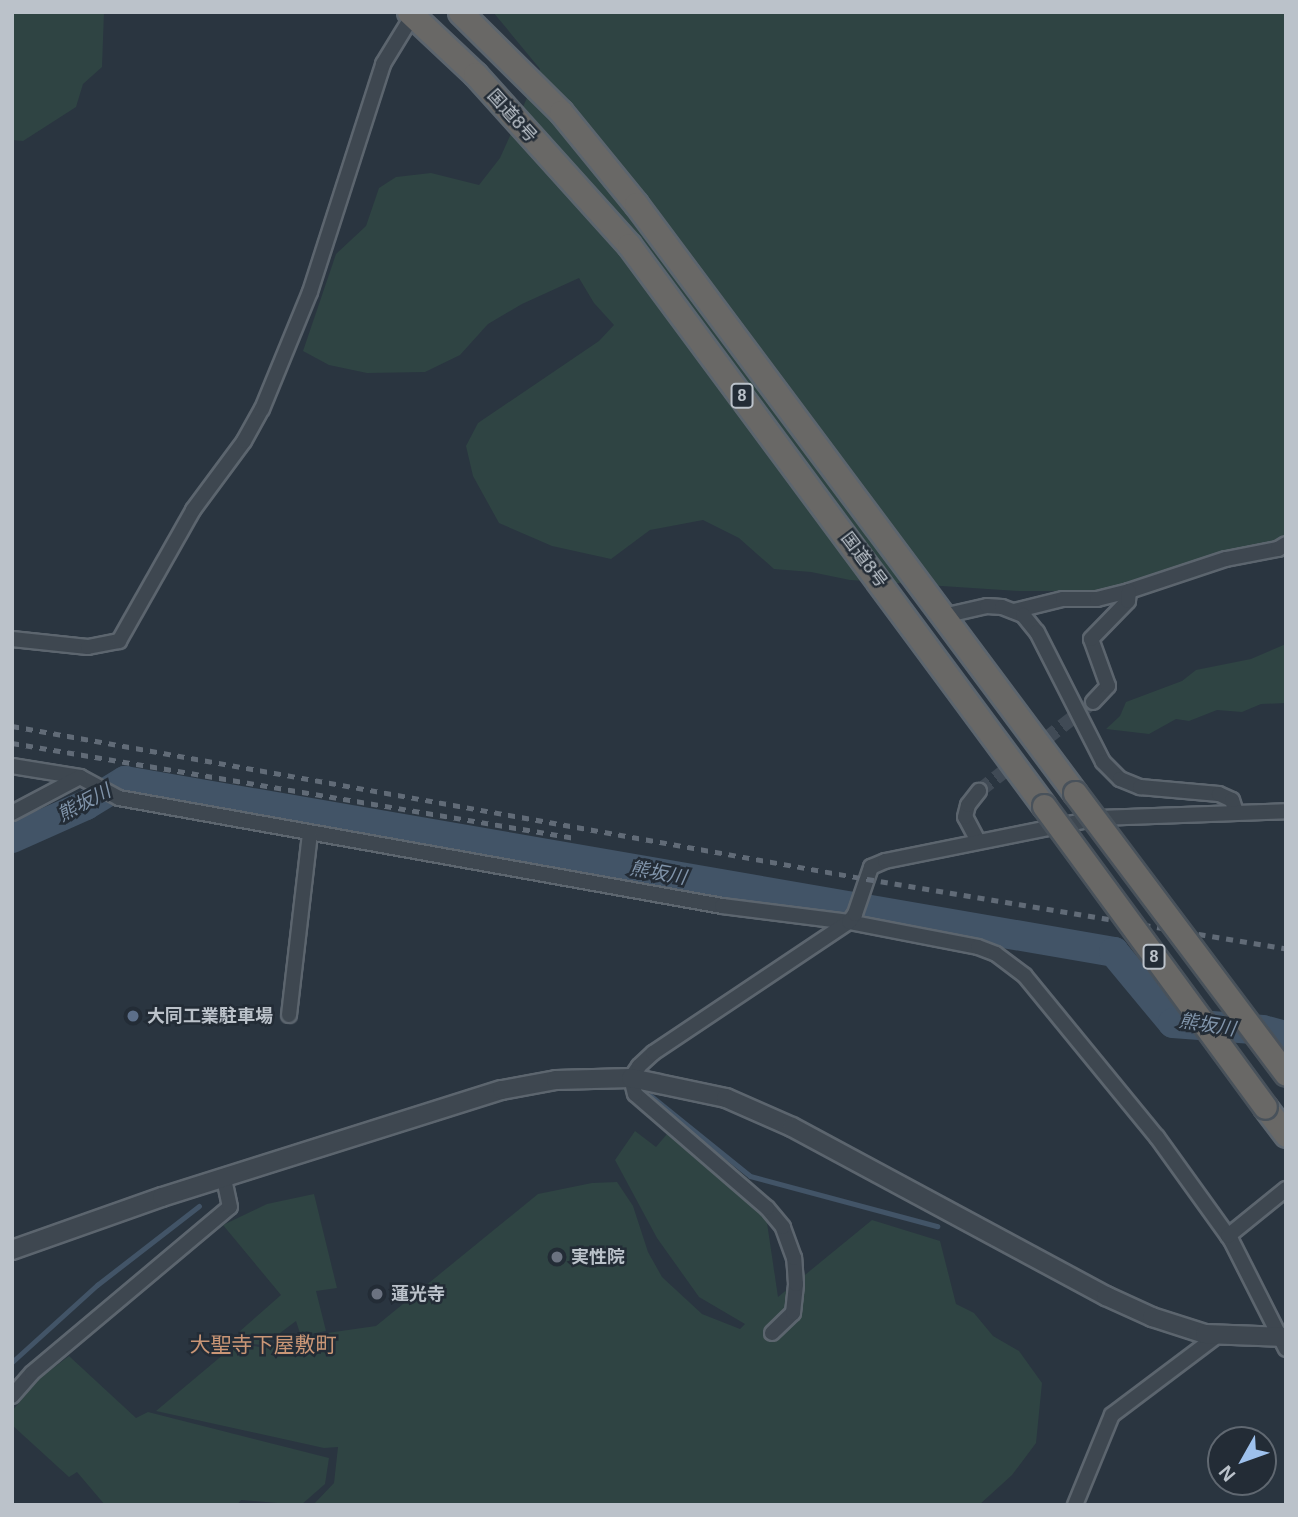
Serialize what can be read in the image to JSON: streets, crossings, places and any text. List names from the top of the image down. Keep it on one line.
{"streets":{"highway":["国道8号","8"]},"districts":["大聖寺下屋敷町"],"water":["熊坂川"],"places":["大同工業駐車場","実性院","蓮光寺"],"north":"bottom left"}
